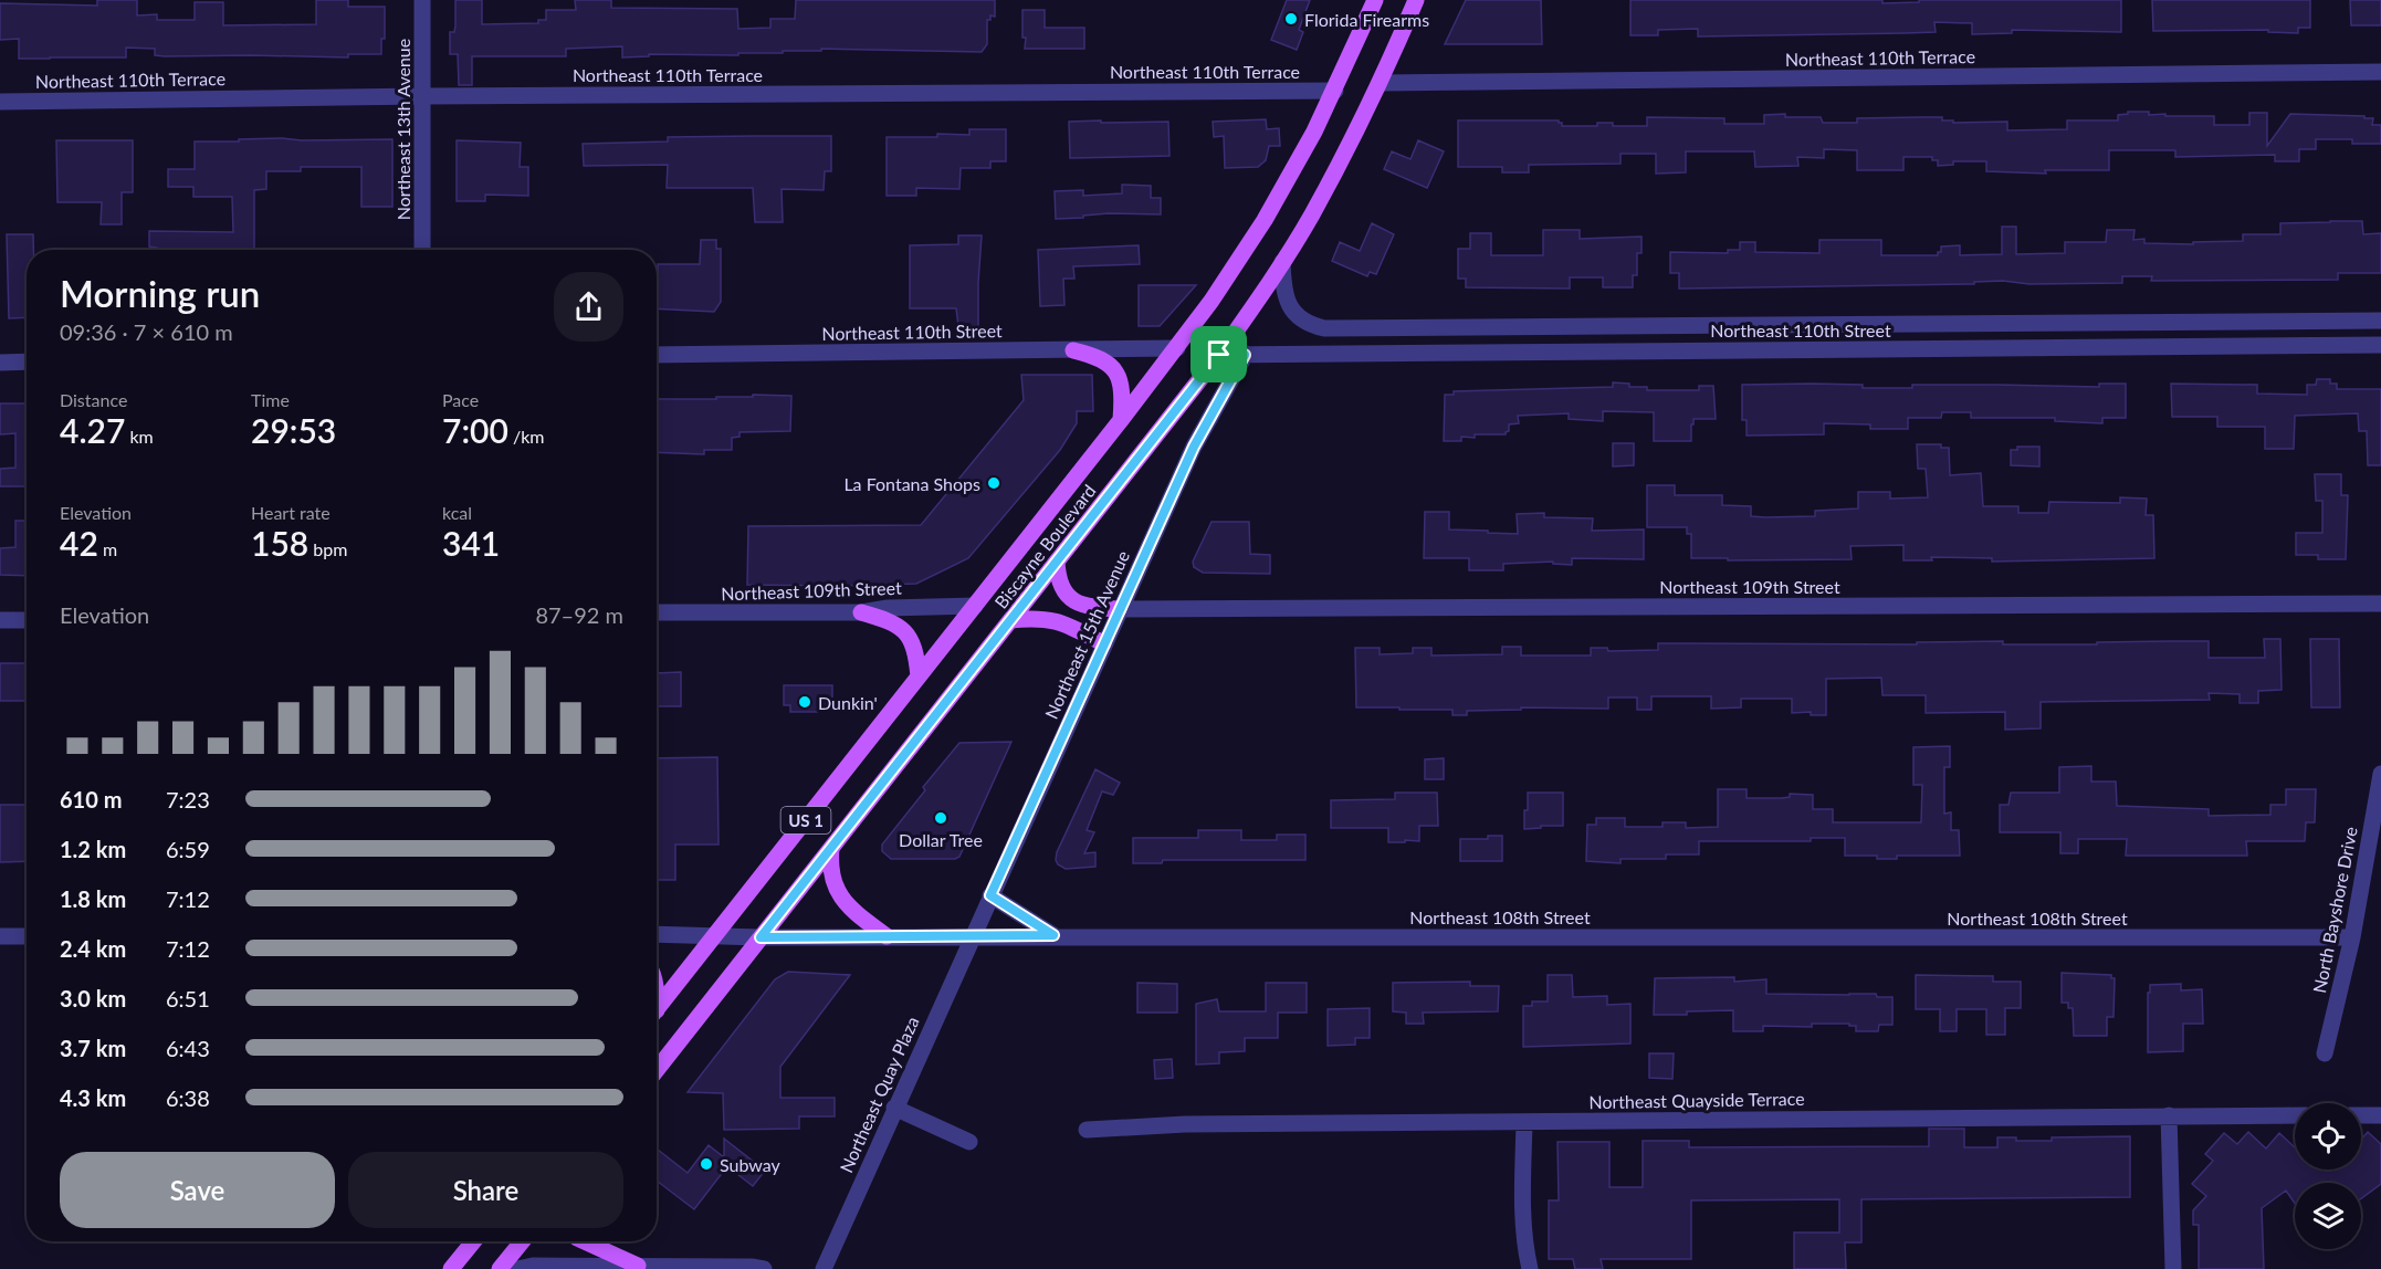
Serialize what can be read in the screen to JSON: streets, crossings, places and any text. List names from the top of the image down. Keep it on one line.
{"streets":{"main road":["Biscayne Boulevard","US 1"],"street":["Northeast 110th Terrace","Northeast 13th Avenue","Northeast 110th Street","Northeast 109th Street","Northeast 15th Avenue","North Bayshore Drive","Northeast 108th Street","Northeast Quay Plaza","Northeast Quayside Terrace"]},"crossings":[["Northeast 110th Terrace","Northeast 13th Avenue"],["Northeast 110th Terrace","Biscayne Boulevard"],["Northeast 110th Street","Biscayne Boulevard"],["Northeast 110th Street","Northeast 15th Avenue"],["Biscayne Boulevard","Northeast 109th Street"],["Biscayne Boulevard","Northeast 108th Street"],["Northeast 109th Street","Northeast 15th Avenue"],["Northeast 15th Avenue","Northeast 108th Street"],["Northeast 15th Avenue","Northeast Quay Plaza"],["North Bayshore Drive","Northeast 108th Street"],["Northeast 108th Street","Northeast Quay Plaza"]],"places":["Florida Firearms","La Fontana Shops","Dunkin'","Dollar Tree","Subway"],"page":{"heading":["Morning run","09:36 · 7 × 610 m"],"stats":[["Distance","4.27 km"],["Time","29:53"],["Pace","7:00 /km"],["Elevation","42 m"],["Heart rate","158 bpm"],["kcal","341"]],"chart":["Elevation","87–92 m"],"list":[{"name":"610 m","note":"7:23"},{"name":"1.2 km","note":"6:59"},{"name":"1.8 km","note":"7:12"},{"name":"2.4 km","note":"7:12"},{"name":"3.0 km","note":"6:51"},{"name":"3.7 km","note":"6:43"},{"name":"4.3 km","note":"6:38"}],"buttons":["Save","Share"]}}
